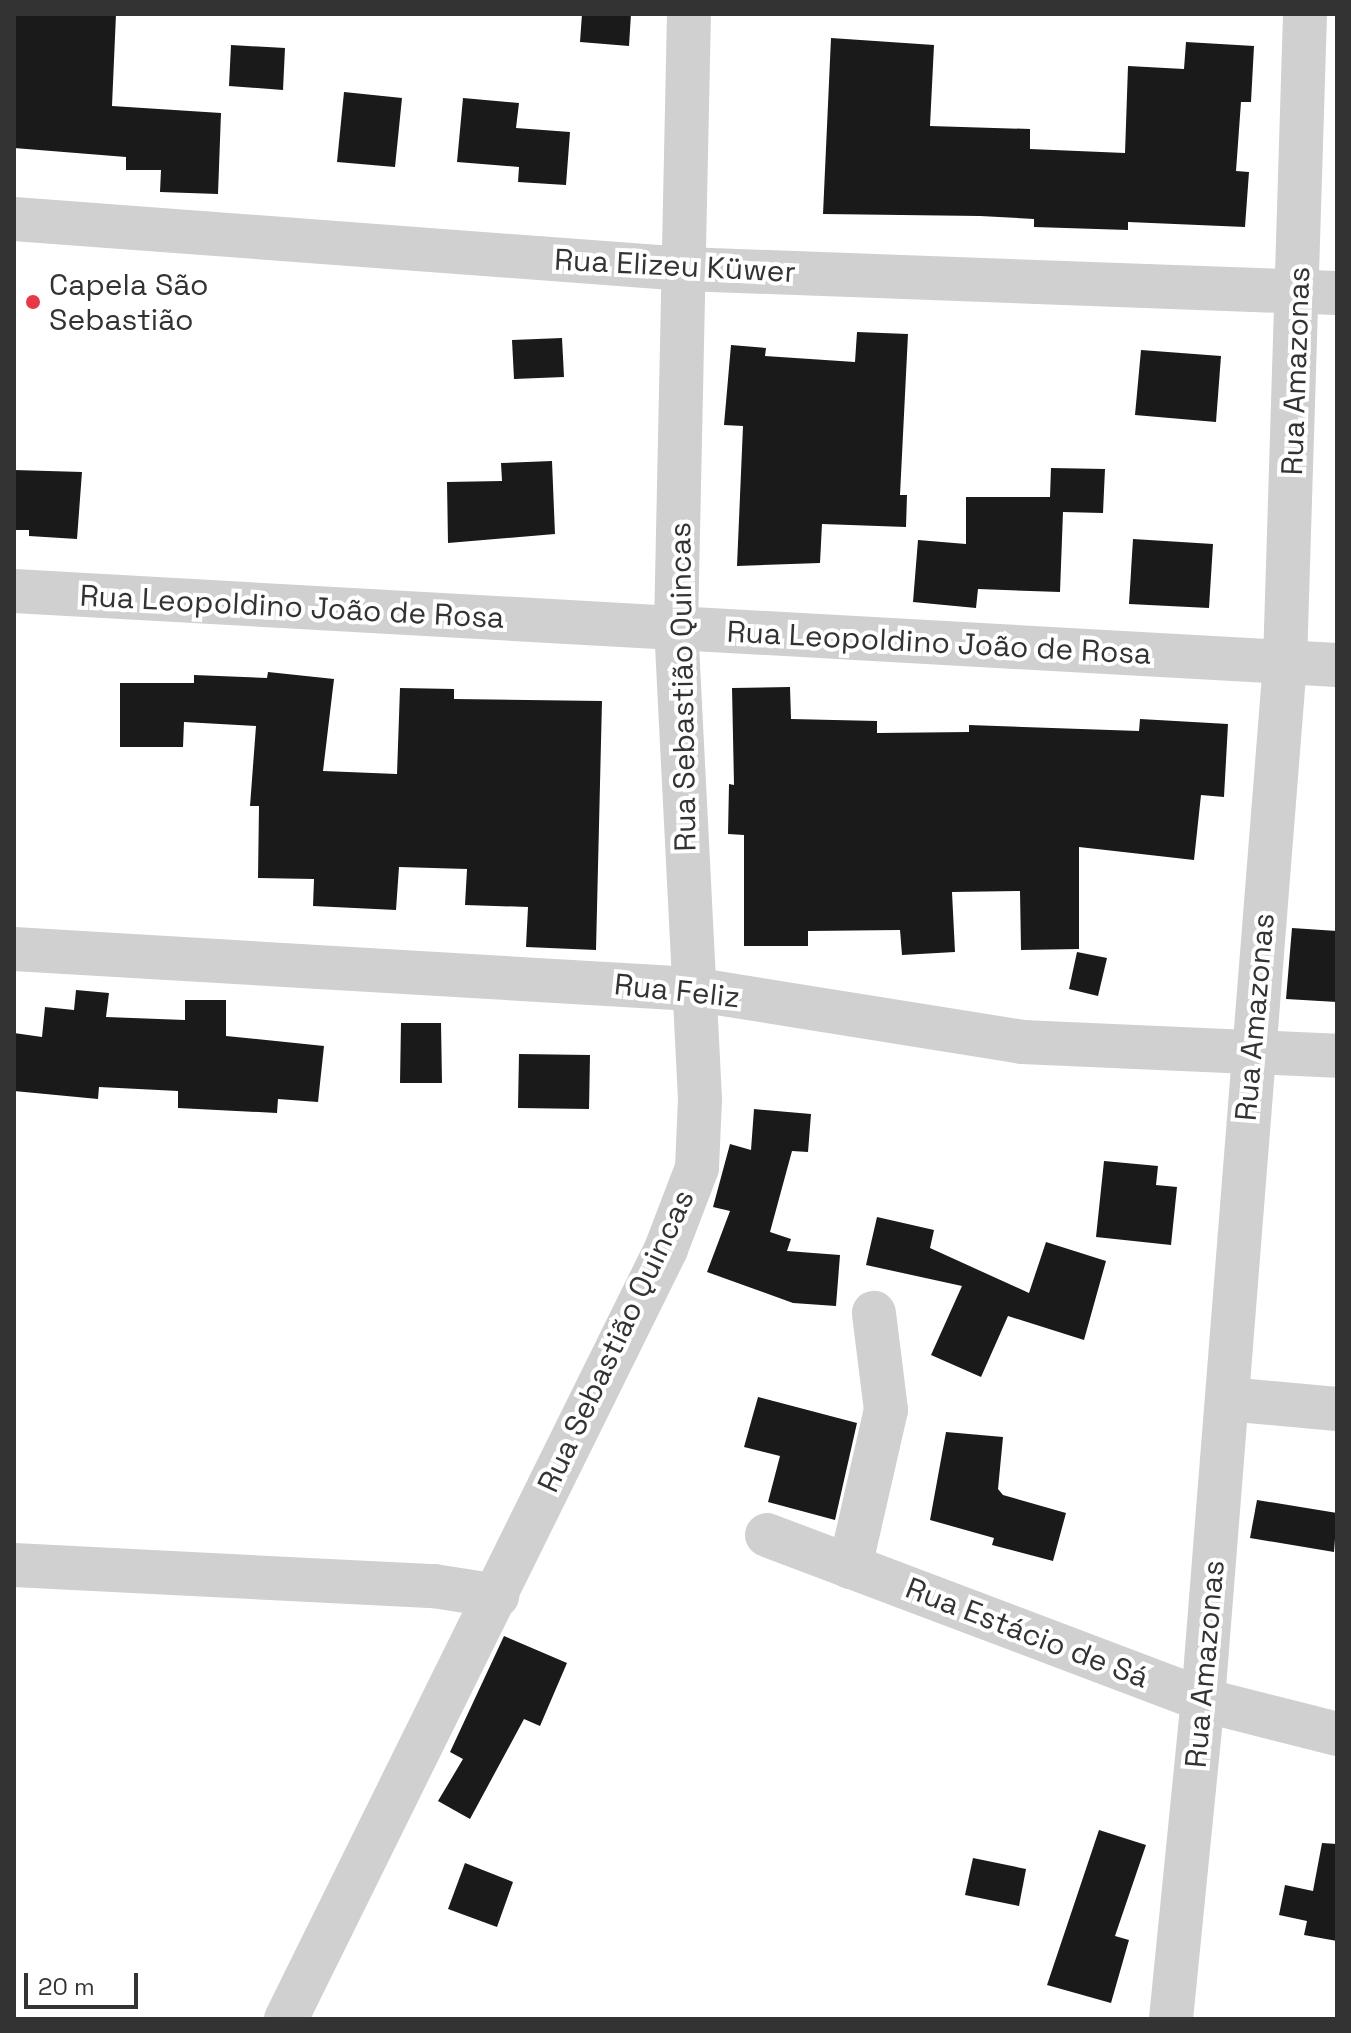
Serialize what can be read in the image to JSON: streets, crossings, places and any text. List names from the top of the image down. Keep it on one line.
{"streets":{"street":["Rua Elizeu Küwer","Rua Amazonas","Rua Leopoldino João de Rosa","Rua Sebastião Quincas","Rua Feliz","Rua Estácio de Sá"]},"crossings":[["Rua Elizeu Küwer","Rua Amazonas"],["Rua Elizeu Küwer","Rua Sebastião Quincas"],["Rua Amazonas","Rua Leopoldino João de Rosa"],["Rua Amazonas","Rua Feliz"],["Rua Amazonas","Rua Estácio de Sá"],["Rua Leopoldino João de Rosa","Rua Sebastião Quincas"],["Rua Sebastião Quincas","Rua Feliz"]],"places":["Capela São Sebastião"],"scale_bar":"20 m"}
